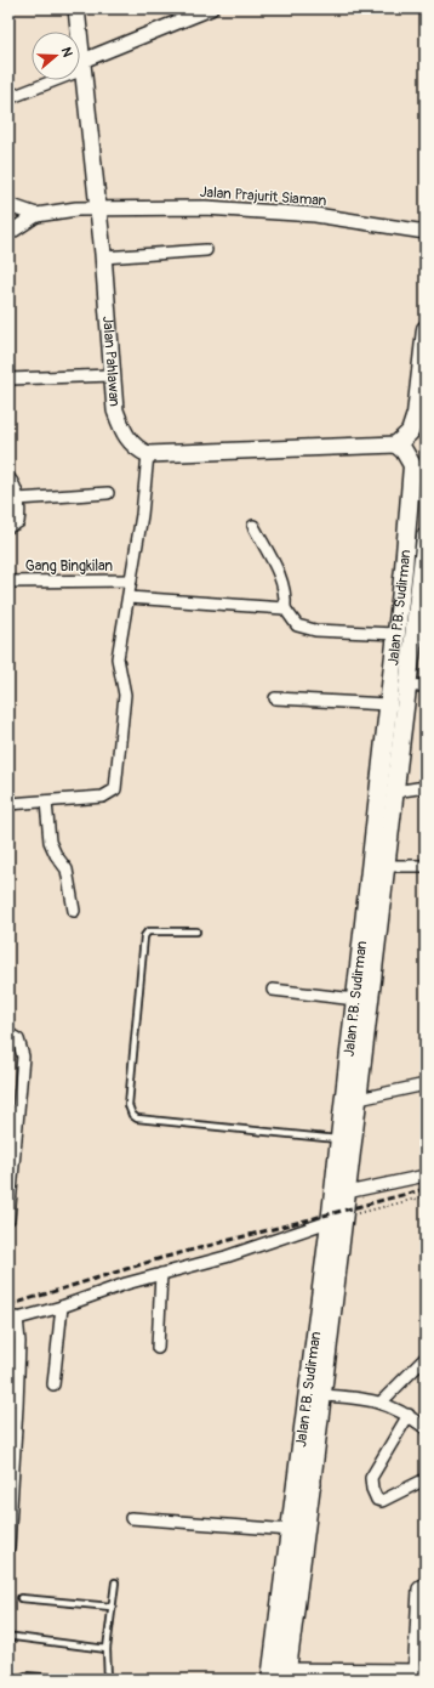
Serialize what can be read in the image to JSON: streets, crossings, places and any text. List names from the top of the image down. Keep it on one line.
{"streets":{"main road":["Jalan Pahlawan","Jalan P.B. Sudirman"],"street":["Jalan Prajurit Siaman","Gang Bingkilan"]},"crossings":[["Jalan Prajurit Siaman","Jalan Pahlawan"]],"north":"right"}
